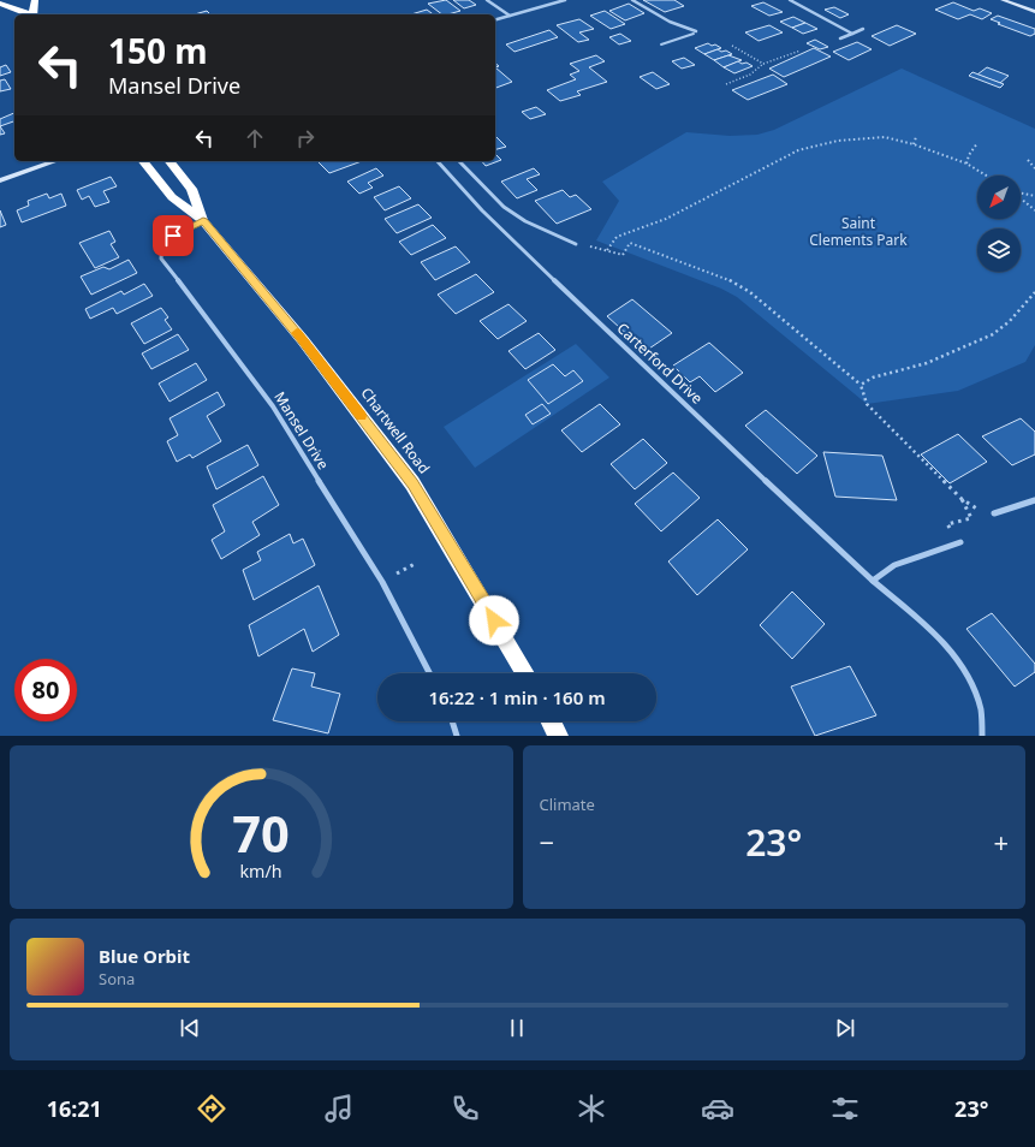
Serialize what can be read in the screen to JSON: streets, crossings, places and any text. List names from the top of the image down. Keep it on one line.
{"streets":{"highway":["Chartwell Road"],"street":["Carterford Drive","Mansel Drive"]},"crossings":[["Mansel Drive","Chartwell Road"]],"parks":["Saint Clements Park"],"north":"bottom left","page":{"turn":["150 m","Mansel Drive"],"limit":"80","trip":"16:22 · 1 min · 160 m","tile":"Climate","heat":["−","23°","+"],"song":["Blue Orbit","Sona"],"tabs":["16:21","23°"],"gauge":["70","km/h"]}}
